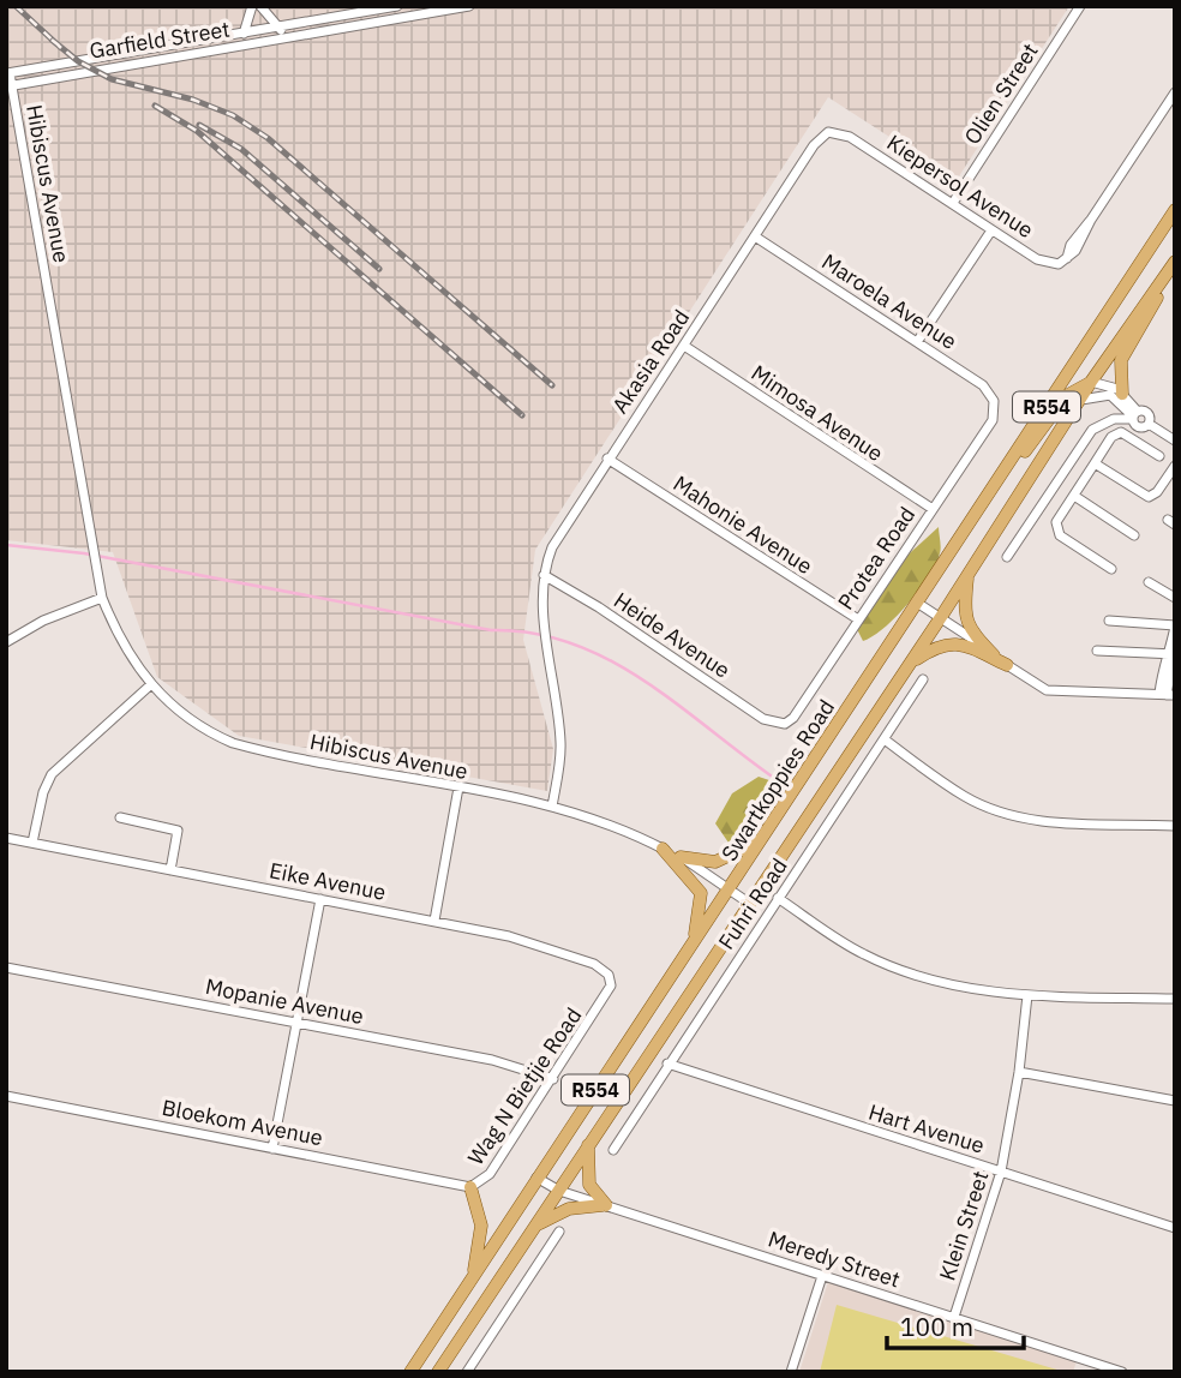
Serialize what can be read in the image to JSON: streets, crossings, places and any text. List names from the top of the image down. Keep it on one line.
{"streets":{"main road":["R554","Swartkoppies Road"],"street":["Garfield Street","Olien Street","Hibiscus Avenue","Kiepersol Avenue","Maroela Avenue","Akasia Road","Mimosa Avenue","Mahonie Avenue","Protea Road","Heide Avenue","Eike Avenue","Fuhri Road","Mopanie Avenue","Wag N Bietjie Road","Bloekom Avenue","Hart Avenue","Klein Street","Meredy Street"]},"crossings":[["Garfield Street","Hibiscus Avenue"],["Olien Street","Kiepersol Avenue"],["Hibiscus Avenue","Akasia Road"],["Hibiscus Avenue","R554"],["Hibiscus Avenue","Swartkoppies Road"],["Kiepersol Avenue","Akasia Road"],["Maroela Avenue","Akasia Road"],["Maroela Avenue","Protea Road"],["Akasia Road","Mimosa Avenue"],["Akasia Road","Mahonie Avenue"],["Akasia Road","Heide Avenue"],["R554","Meredy Street"],["Mimosa Avenue","Protea Road"],["Mahonie Avenue","Protea Road"],["Protea Road","Heide Avenue"],["Swartkoppies Road","Meredy Street"],["Eike Avenue","Wag N Bietjie Road"],["Fuhri Road","Hart Avenue"],["Mopanie Avenue","Wag N Bietjie Road"],["Wag N Bietjie Road","Bloekom Avenue"],["Hart Avenue","Klein Street"],["Klein Street","Meredy Street"]],"scale_bar":"100 m"}
